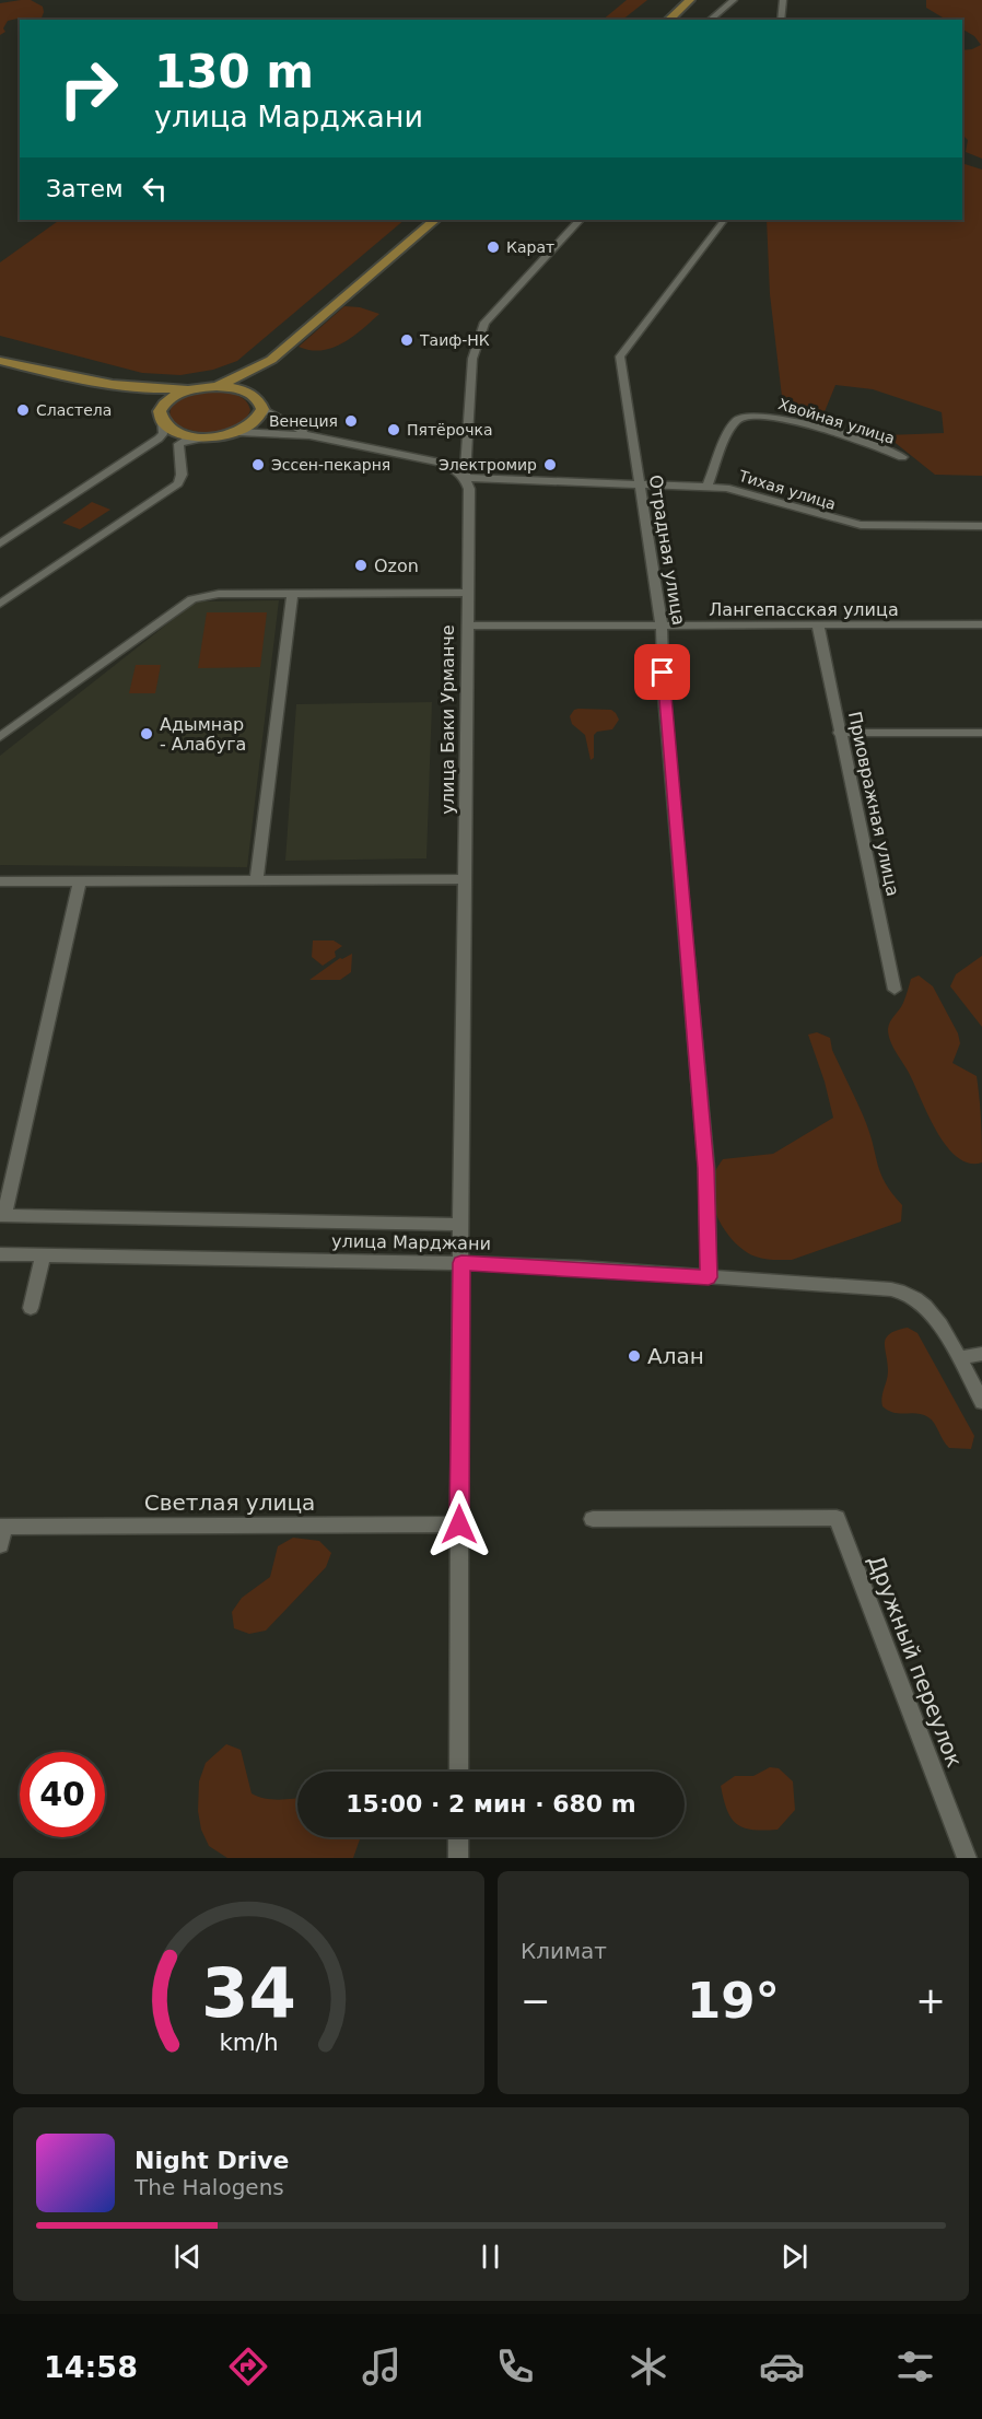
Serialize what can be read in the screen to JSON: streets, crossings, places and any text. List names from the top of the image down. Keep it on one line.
{"streets":{"street":["Хвойная улица","Тихая улица","Отрадная улица","Лангепасская улица","улица Баки Урманче","Приовражная улица","улица Марджани","Светлая улица","Дружный переулок"]},"crossings":[["Хвойная улица","Тихая улица"],["Тихая улица","Отрадная улица"],["Тихая улица","улица Баки Урманче"],["Отрадная улица","Лангепасская улица"],["Отрадная улица","улица Марджани"],["Лангепасская улица","улица Баки Урманче"],["Лангепасская улица","Приовражная улица"],["улица Баки Урманче","улица Марджани"],["улица Баки Урманче","Светлая улица"]],"places":["Карат","Таиф-НК","Сластела","Венеция","Пятёрочка","Эссен-пекарня","Электромир","Ozon","Адымнар - Алабуга","Алан"],"page":{"turn":["130 m","улица Марджани"],"then":"Затем","limit":"40","trip":"15:00 · 2 мин · 680 m","tile":"Климат","heat":["−","19°","+"],"song":["Night Drive","The Halogens"],"tabs":"14:58","gauge":["34","km/h"]}}
